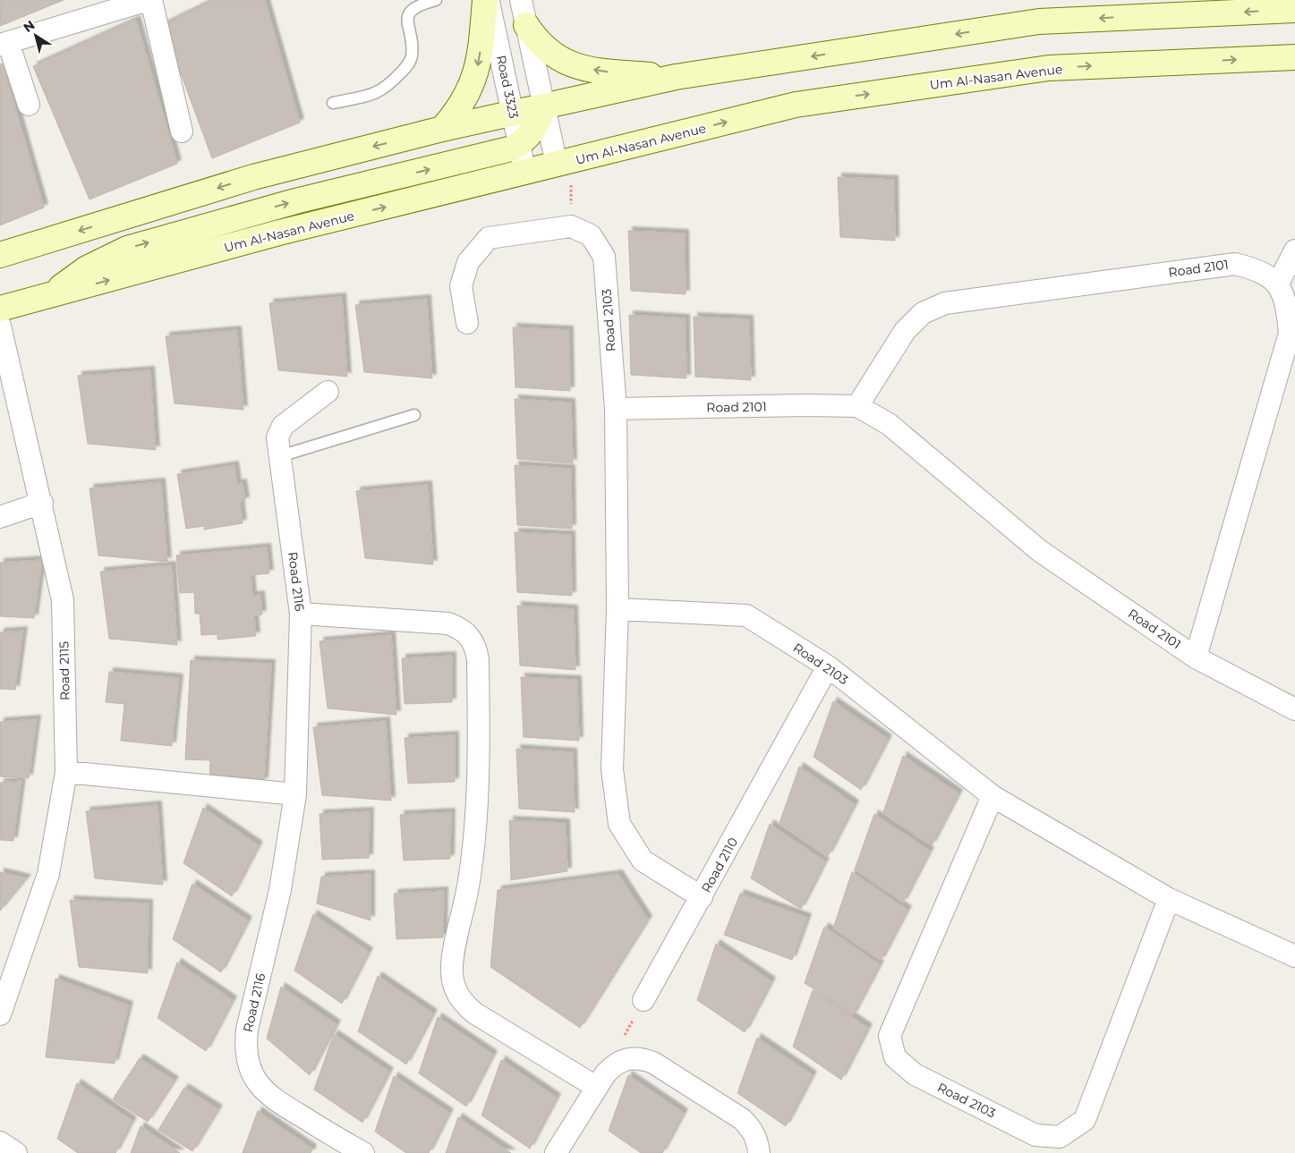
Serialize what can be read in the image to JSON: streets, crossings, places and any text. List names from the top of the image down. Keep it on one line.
{"streets":{"main road":["Um Al-Nasan Avenue"],"street":["Road 3323","Road 2101","Road 2103","Road 2116","Road 2115","Road 2110"]},"crossings":[["Um Al-Nasan Avenue","Road 3323"],["Road 2101","Road 2103"],["Road 2103","Road 2110"]],"north":"top left"}
